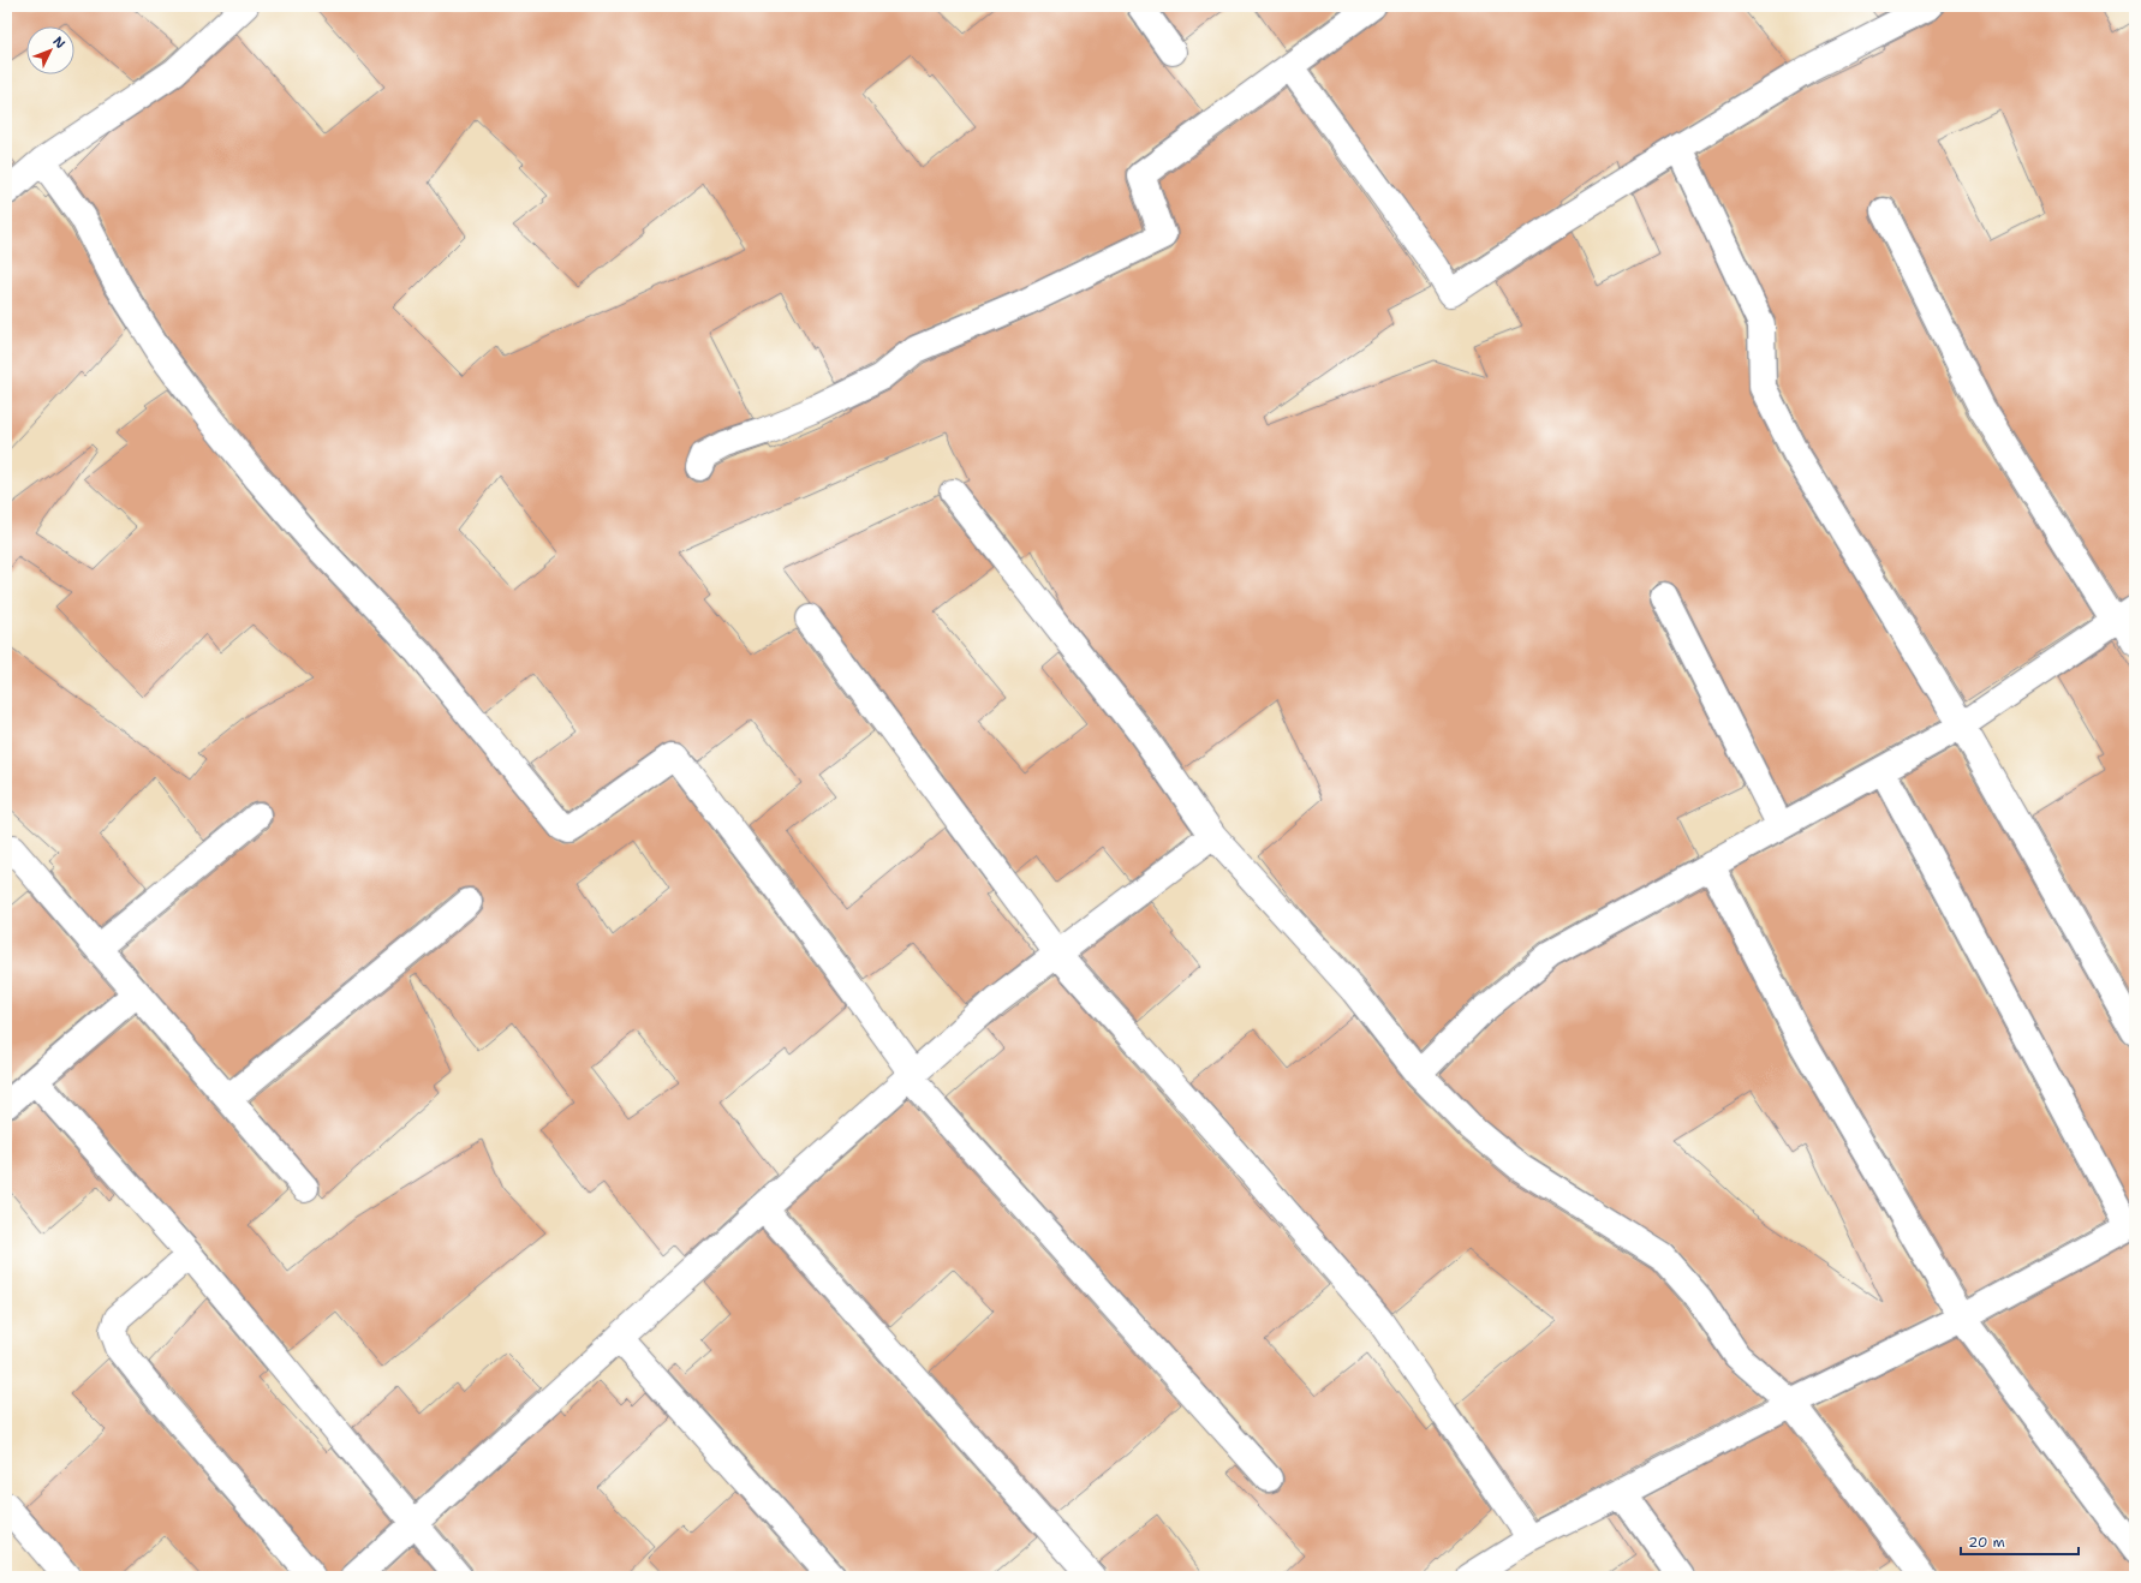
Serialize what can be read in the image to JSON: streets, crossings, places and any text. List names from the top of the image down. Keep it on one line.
{"scale_bar":"20 m","north":"top right"}
